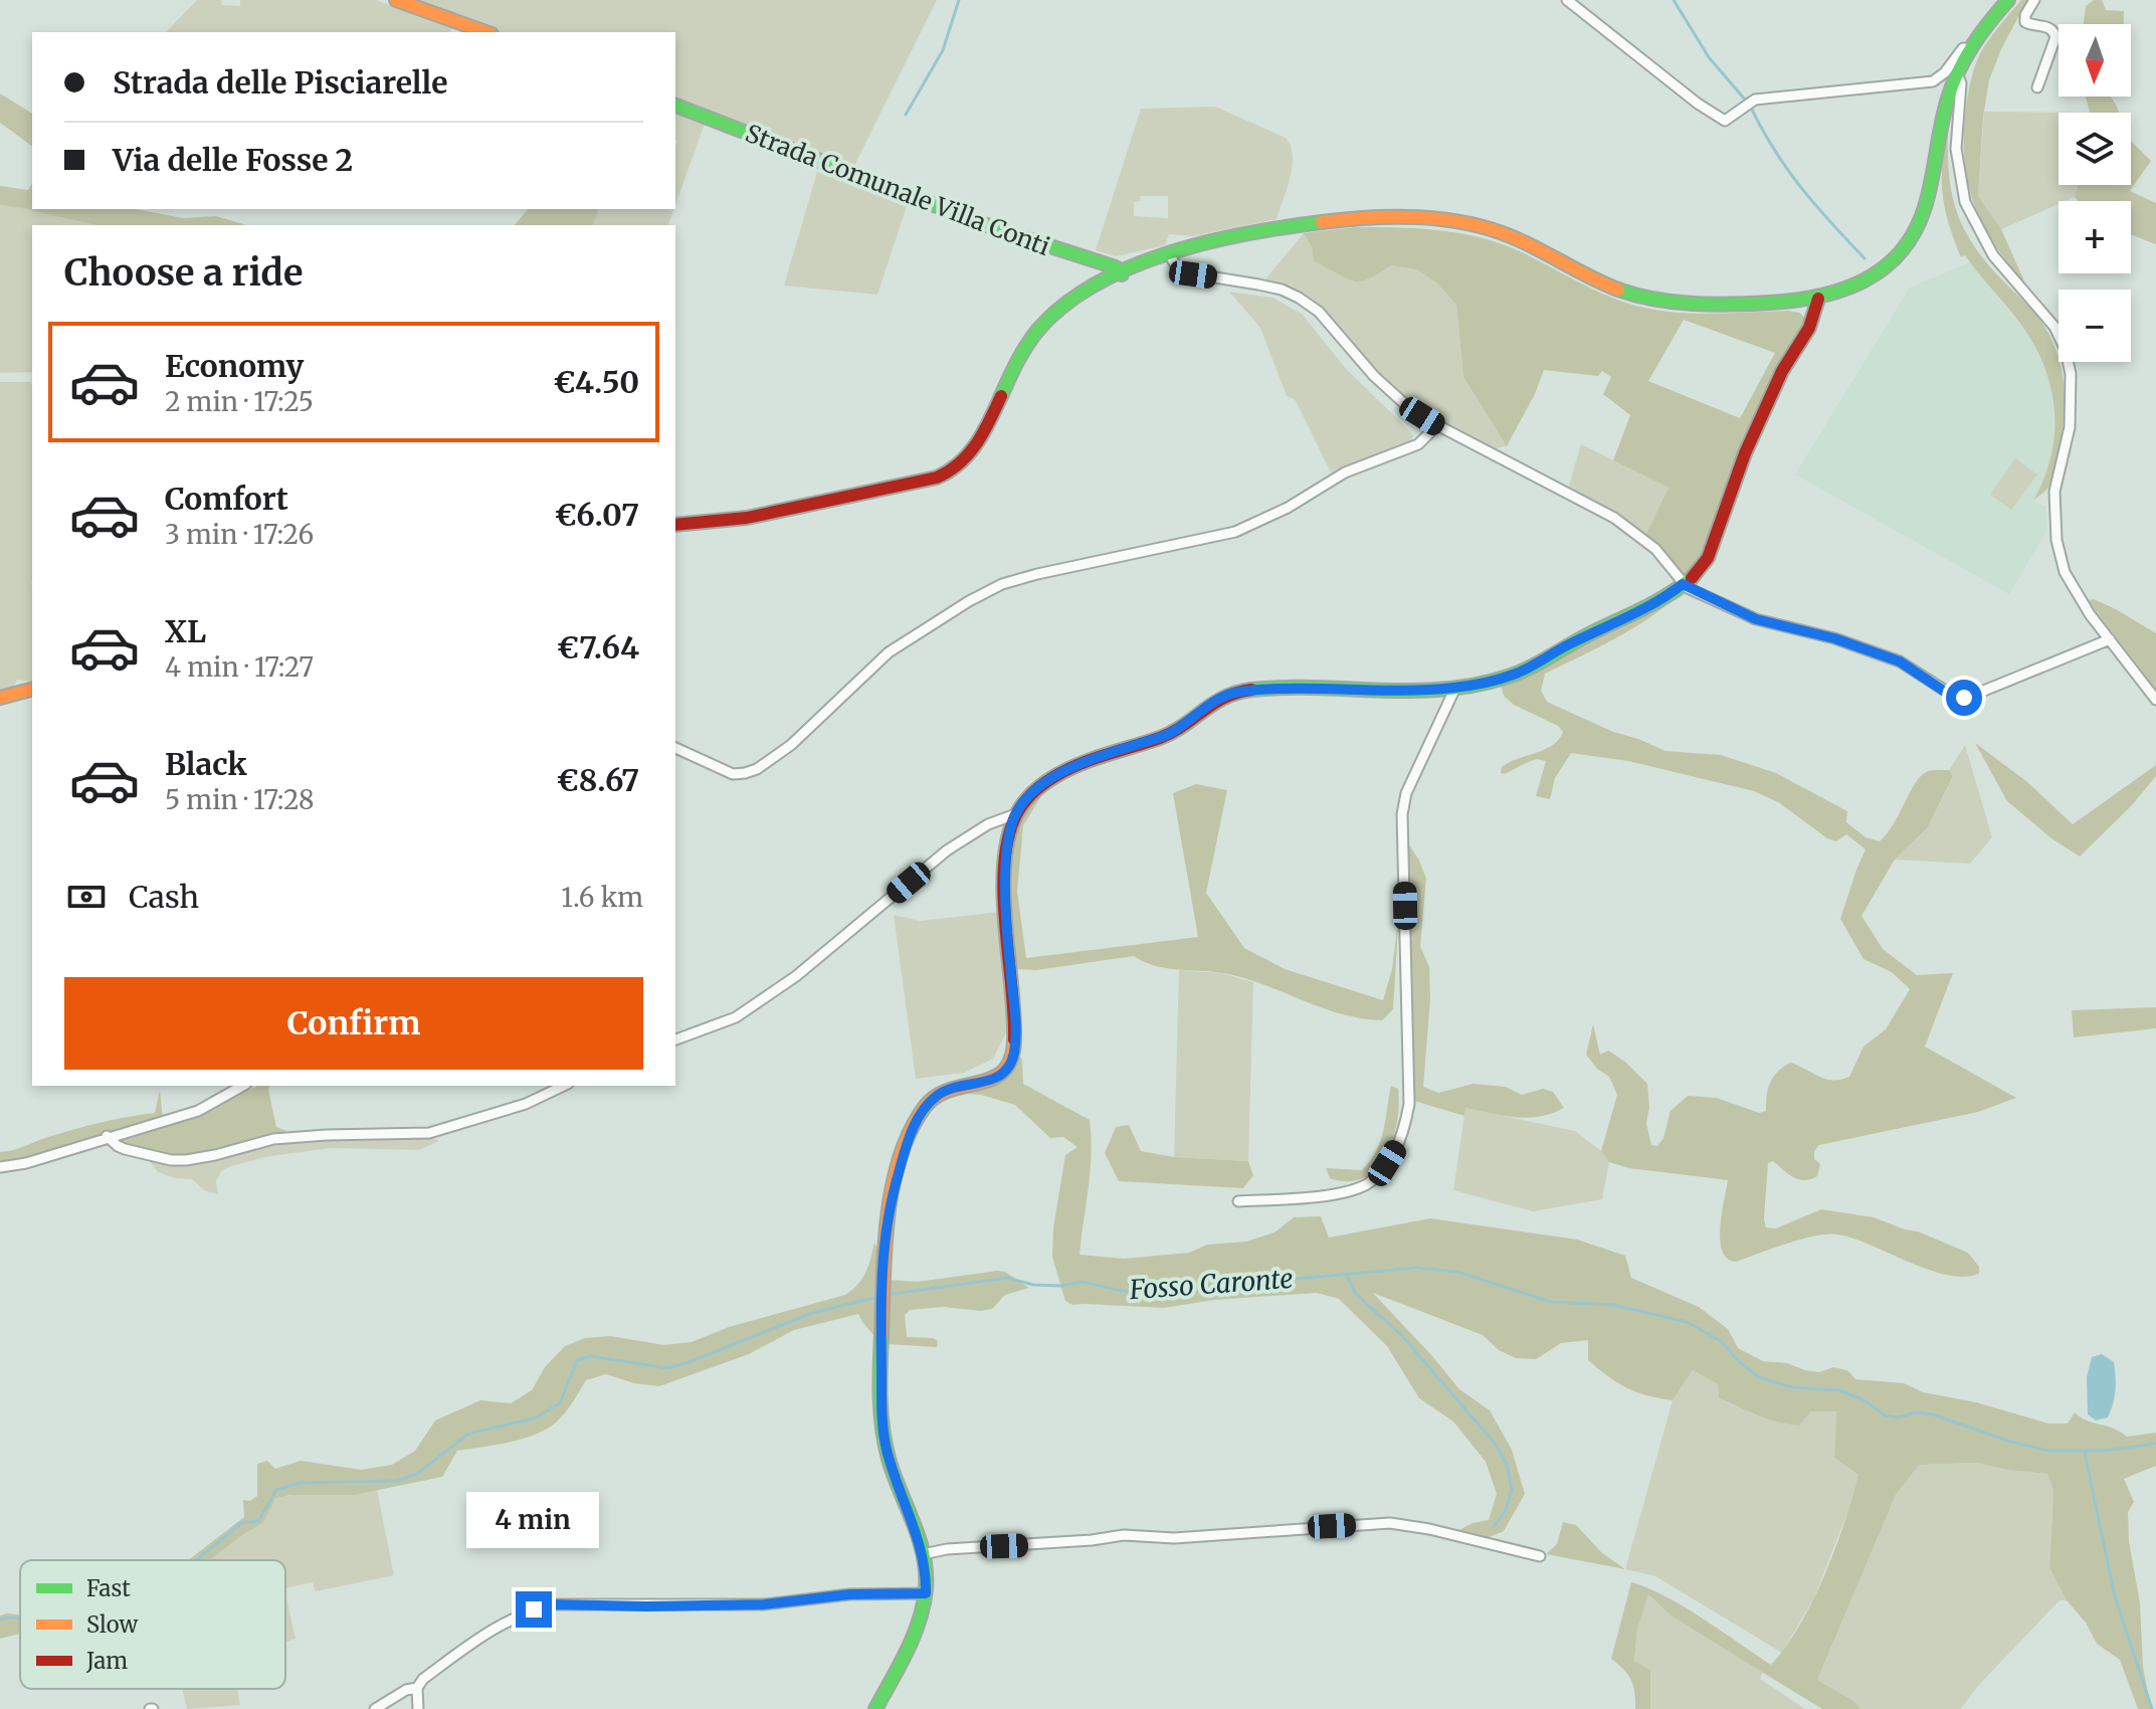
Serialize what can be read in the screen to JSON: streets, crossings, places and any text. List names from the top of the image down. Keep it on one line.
{"streets":{"street":["Strada Comunale Villa Conti"]},"water":["Fosso Caronte"],"legend":["Fast","Slow","Jam"],"north":"bottom","page":{"map_buttons":["+","−"],"banner":["Strada delle Pisciarelle","Via delle Fosse 2"],"heading":"Choose a ride","list":[{"name":"Economy","note":"2 min · 17:25","value":"€4.50"},{"name":"Comfort","note":"3 min · 17:26","value":"€6.07"},{"name":"XL","note":"4 min · 17:27","value":"€7.64"},{"name":"Black","note":"5 min · 17:28","value":"€8.67"}],"pay":["Cash","1.6 km"],"buttons":"Confirm","bubble":"4 min"}}
